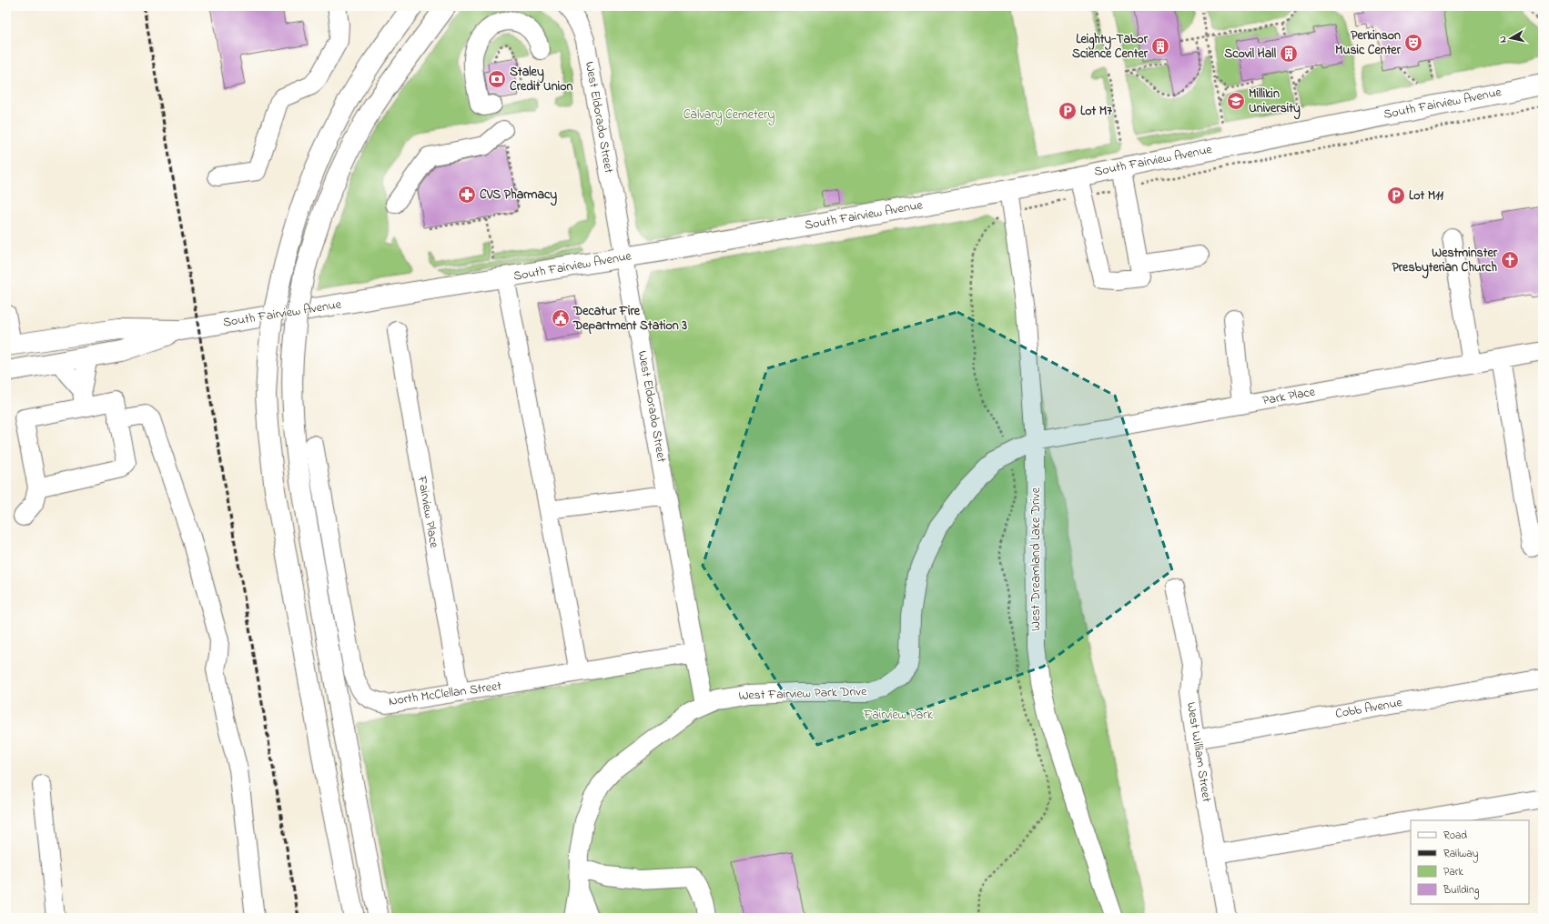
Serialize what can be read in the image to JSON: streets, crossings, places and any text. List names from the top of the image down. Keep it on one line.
{"streets":{"main road":["South Fairview Avenue"],"street":["West Eldorado Street","Park Place","Fairview Place","West Dreamland Lake Drive","North McClellan Street","West Fairview Park Drive","Cobb Avenue","West William Street"]},"crossings":[["South Fairview Avenue","West Eldorado Street"],["South Fairview Avenue","West Dreamland Lake Drive"],["West Eldorado Street","North McClellan Street"],["West Eldorado Street","West Fairview Park Drive"],["Park Place","West Dreamland Lake Drive"],["Park Place","West Fairview Park Drive"],["Fairview Place","North McClellan Street"],["West Dreamland Lake Drive","West Fairview Park Drive"],["Cobb Avenue","West William Street"]],"parks":["Calvary Cemetery","Fairview Park"],"places":{"theatre":["Perkinson Music Center"],"building":["Leighty-Tabor Science Center","Scovil Hall"],"bank":["Staley Credit Union"],"school or university":["Millikin University"],"parking":["Lot M7","Lot M11"],"pharmacy":["CVS Pharmacy"],"church":["Westminster Presbyterian Church"],"public building":["Decatur Fire Department Station 3"]},"legend":["Road","Railway","Park","Building"],"north":"left"}
